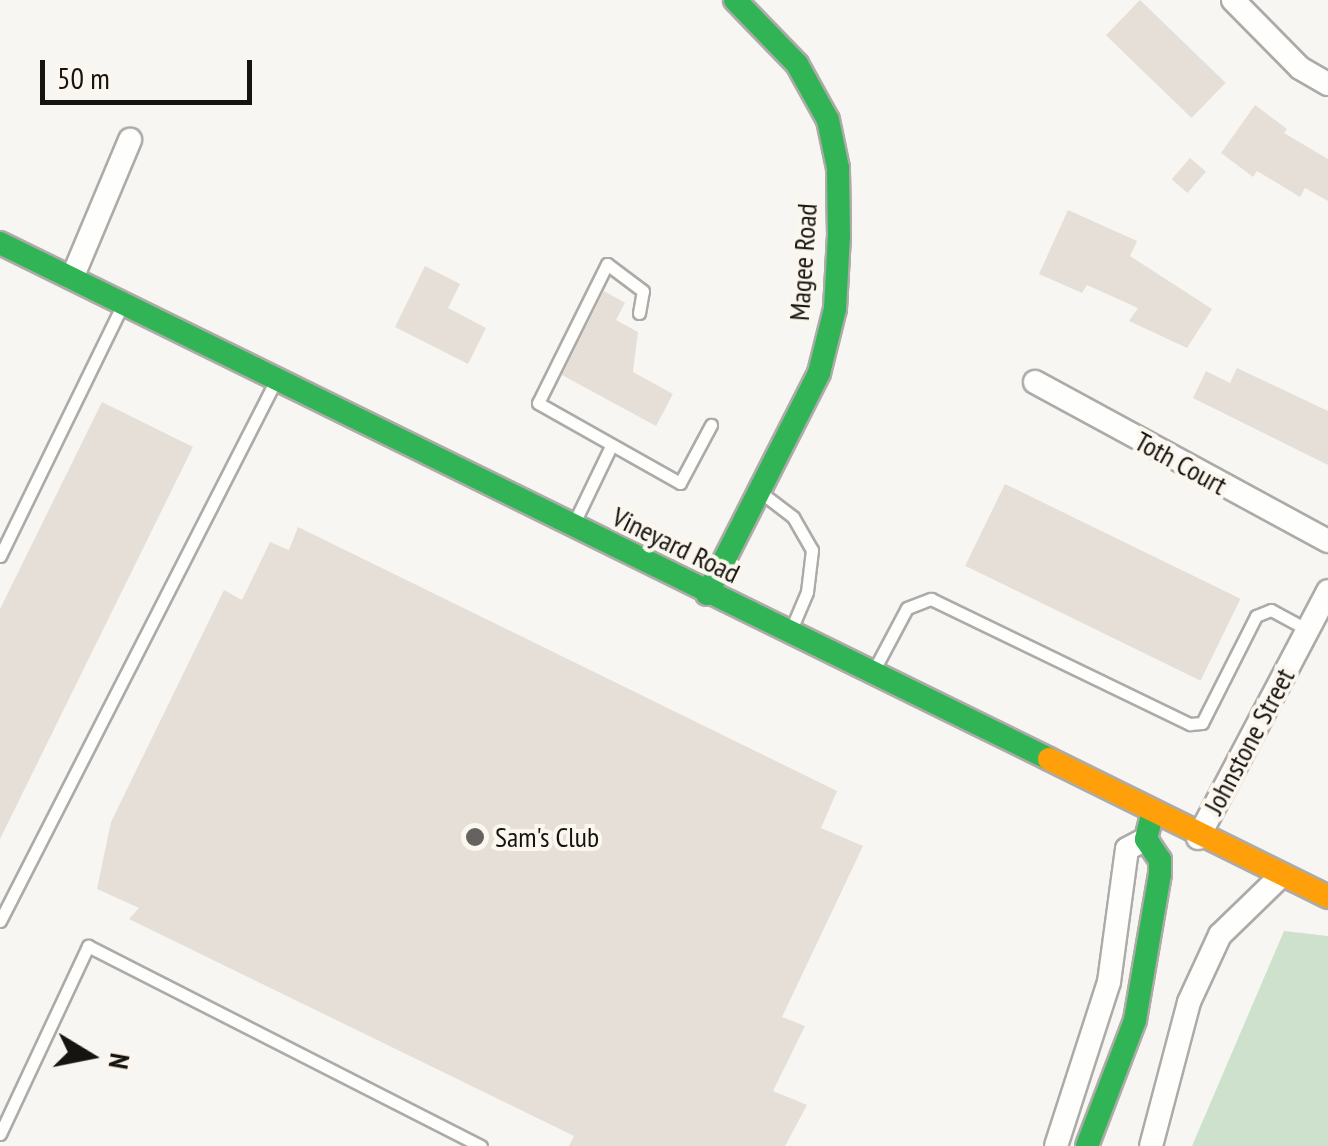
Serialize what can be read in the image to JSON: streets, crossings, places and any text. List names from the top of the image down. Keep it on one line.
{"streets":{"street":["Magee Road","Toth Court","Vineyard Road","Johnstone Street"]},"crossings":[["Magee Road","Vineyard Road"],["Vineyard Road","Johnstone Street"]],"places":["Sam's Club"],"scale_bar":"50 m","north":"right"}
